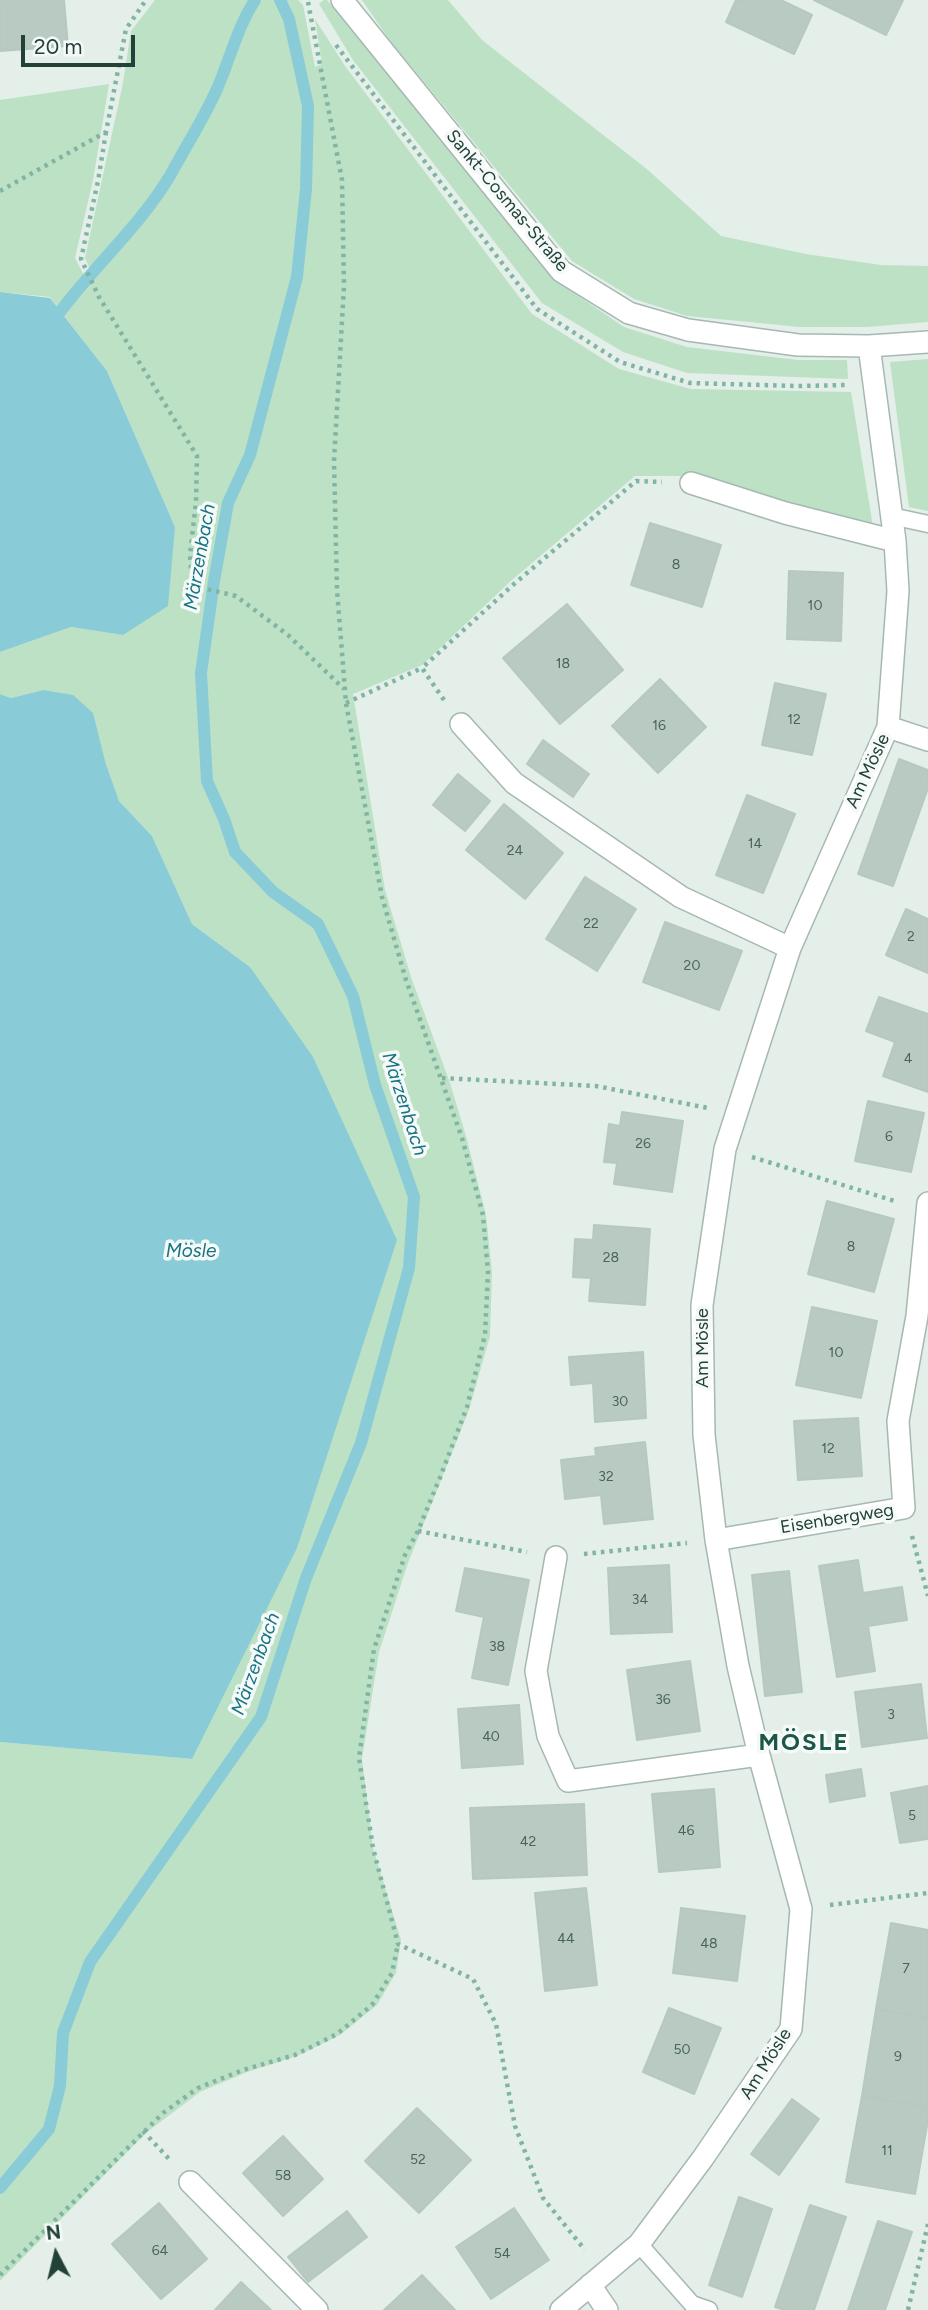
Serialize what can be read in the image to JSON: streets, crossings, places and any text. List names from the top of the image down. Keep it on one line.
{"streets":{"street":["Sankt-Cosmas-Straße","Am Mösle","Eisenbergweg"]},"crossings":[["Sankt-Cosmas-Straße","Am Mösle"],["Am Mösle","Eisenbergweg"]],"districts":["MÖSLE"],"water":["Märzenbach","Mösle"],"house_numbers":["8","10","18","12","16","14","24","22","2","20","4","6","26","8","28","10","30","12","32","34","38","36","3","40","5","46","42","44","48","7","50","9","11","52","58","64","54"],"scale_bar":"20 m","north":"top"}
